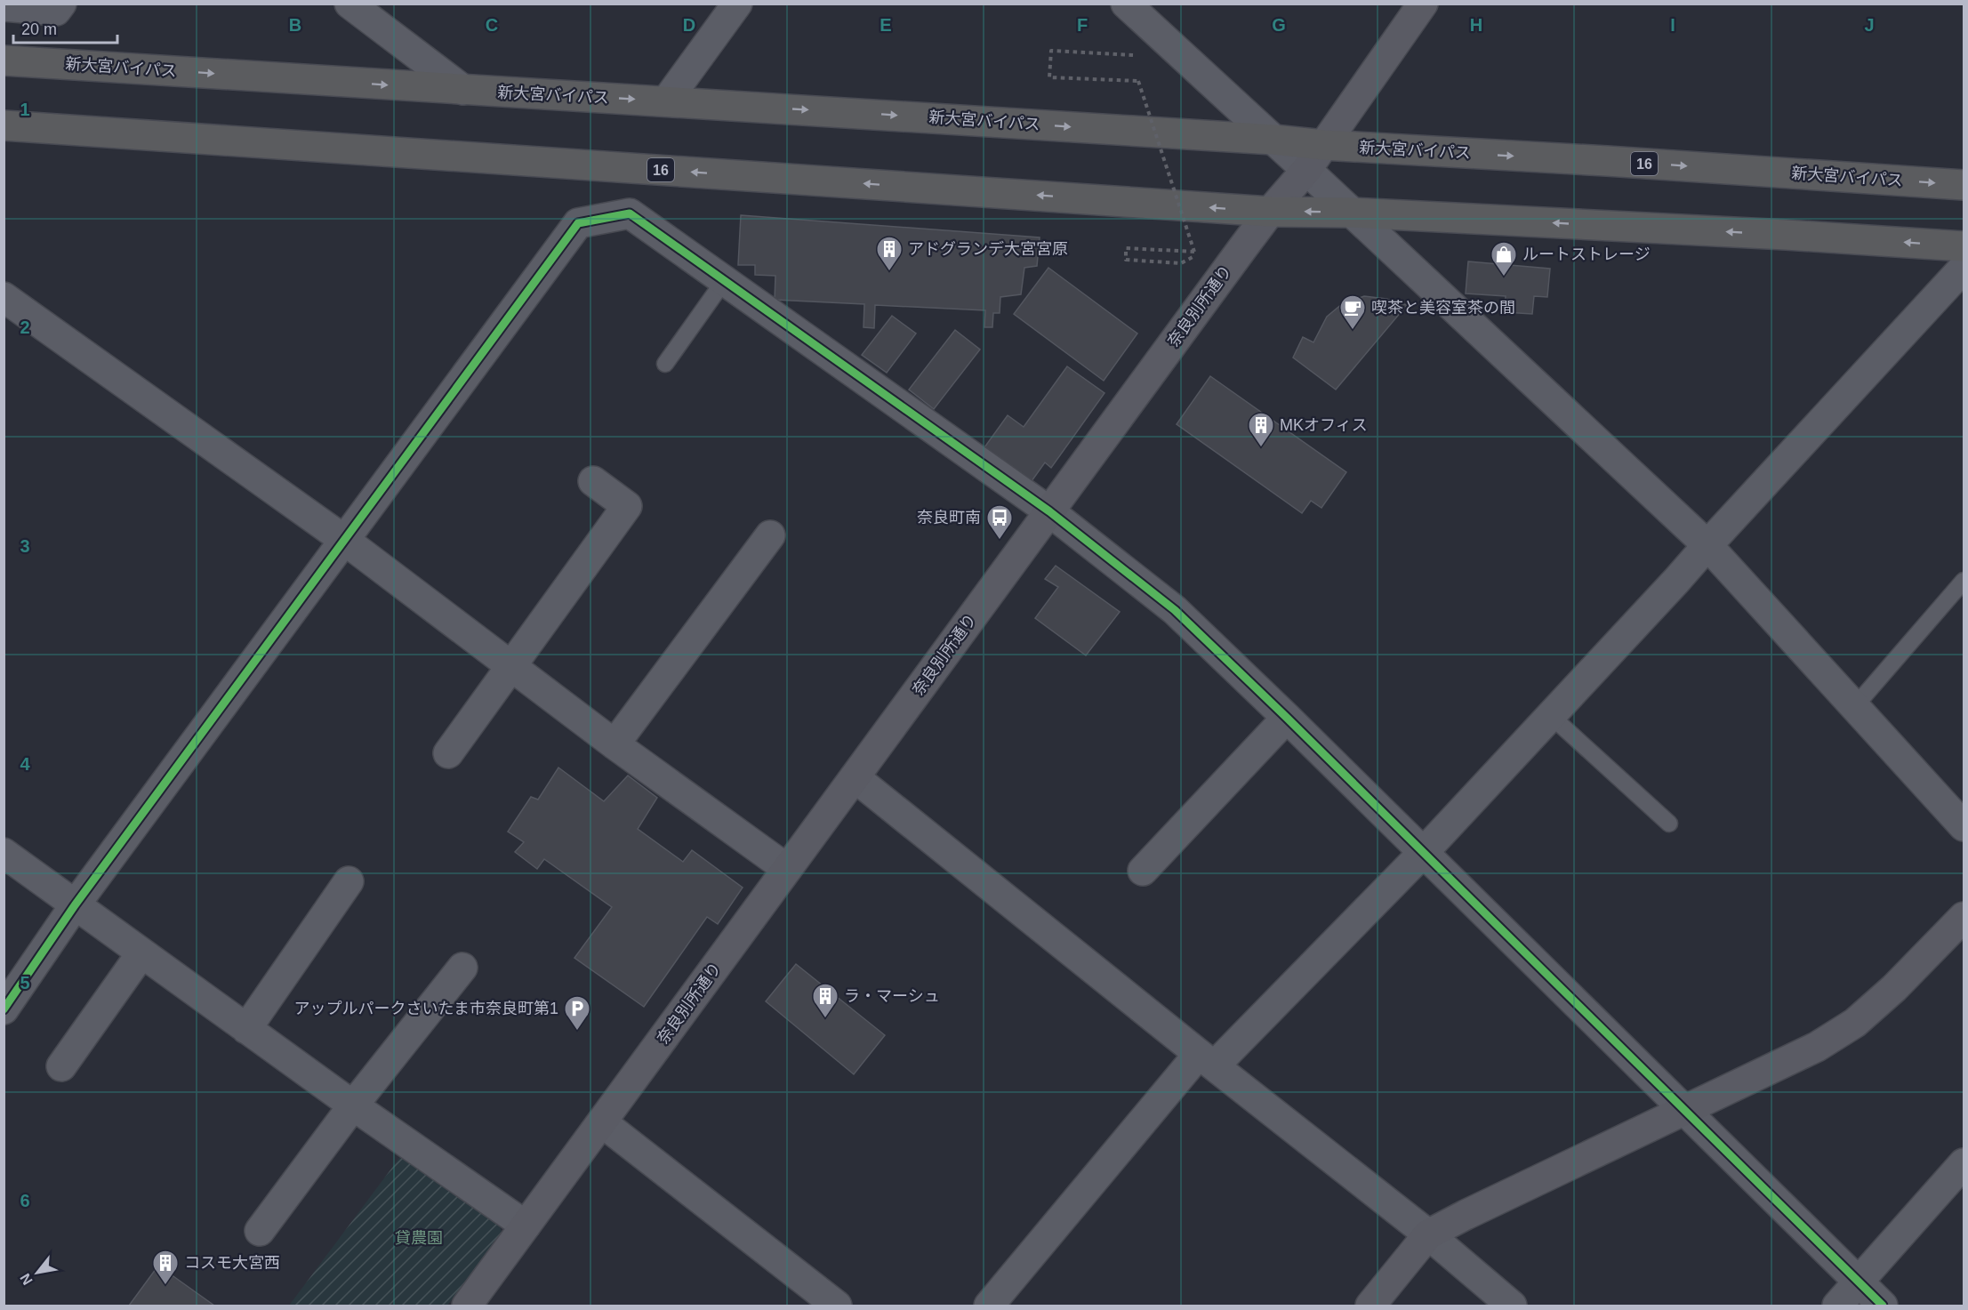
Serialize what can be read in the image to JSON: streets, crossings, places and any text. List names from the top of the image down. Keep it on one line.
{"streets":{"highway":["新大宮バイパス","16"],"street":["奈良別所通り"]},"crossings":[["新大宮バイパス","奈良別所通り"],["16","奈良別所通り"]],"parks":["貸農園"],"places":{"building":["アドグランデ大宮宮原","MKオフィス","ラ・マーシュ","コスモ大宮西"],"shop":["ルートストレージ"],"cafe":["喫茶と美容室茶の間"],"bus stop":["奈良町南"],"parking":["アップルパークさいたま市奈良町第1"]},"scale_bar":"20 m","north":"bottom left","grid":{"columns":["B","C","D","E","F","G","H","I","J"],"rows":["1","2","3","4","5","6"]}}
